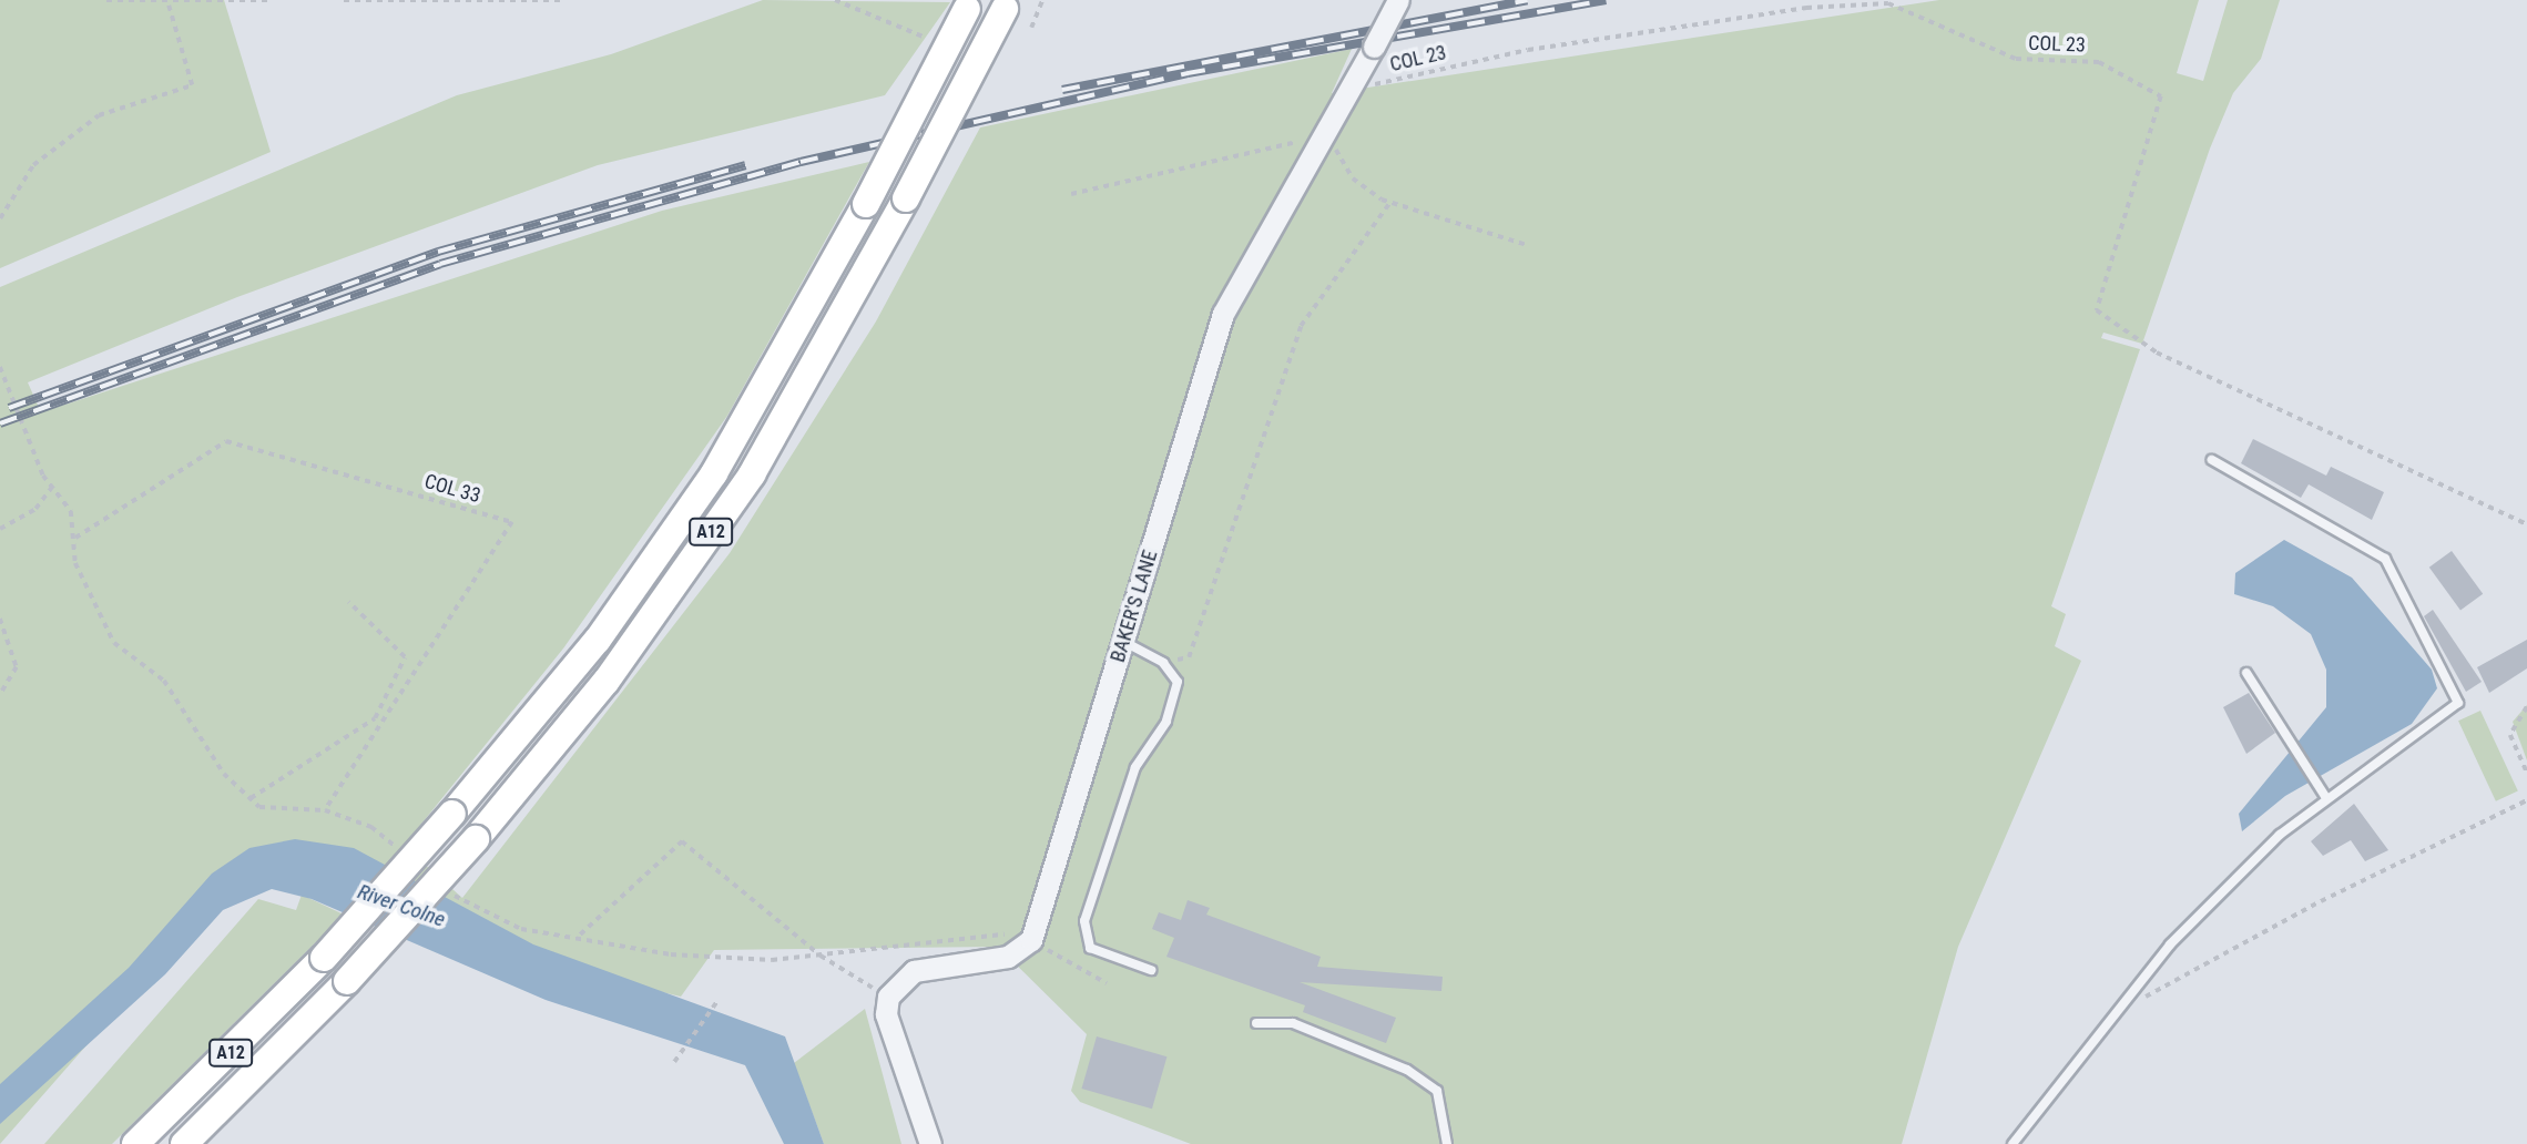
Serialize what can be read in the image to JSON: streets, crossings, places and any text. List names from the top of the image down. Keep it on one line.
{"streets":{"highway":["A12"],"street":["BAKER'S LANE"],"path":["COL 23","COL 33"]},"crossings":[["COL 23","BAKER'S LANE"]],"water":["River Colne"]}
